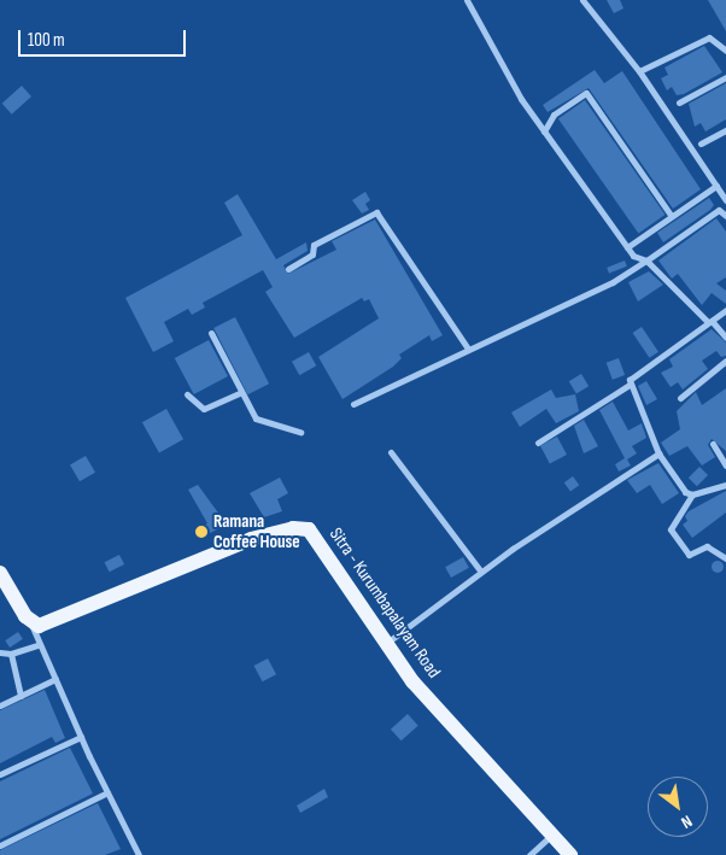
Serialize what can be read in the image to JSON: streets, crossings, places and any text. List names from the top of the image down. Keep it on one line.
{"streets":{"main road":["Sitra - Kurumbapalayam Road"]},"places":["Ramana Coffee House"],"scale_bar":"100 m","north":"bottom right"}
